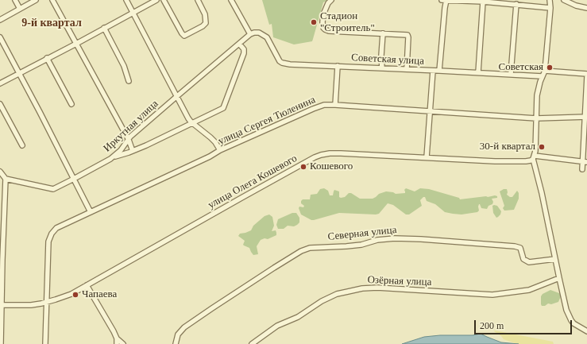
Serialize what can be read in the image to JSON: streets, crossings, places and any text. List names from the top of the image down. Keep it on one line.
{"streets":{"street":["Советская улица","улица Сергея Тюленина","Иркутная улица","улица Олега Кошевого","Северная улица","Озёрная улица"]},"crossings":[["Советская улица","Иркутная улица"],["улица Сергея Тюленина","улица Олега Кошевого"]],"districts":["9-й квартал"],"places":["Стадион \"Строитель\"","Советская","30-й квартал","Кошевого","Чапаева"],"scale_bar":"200 m"}
